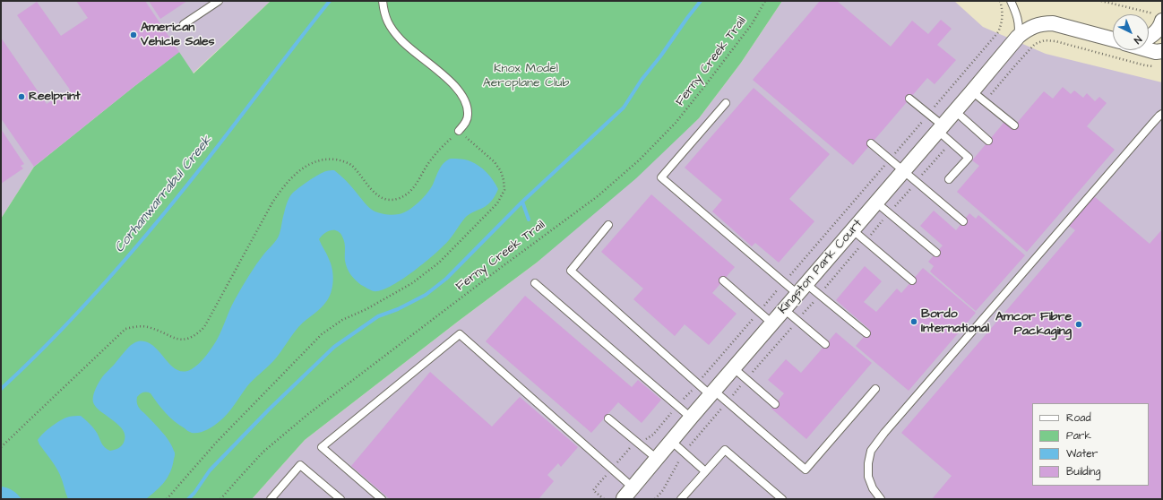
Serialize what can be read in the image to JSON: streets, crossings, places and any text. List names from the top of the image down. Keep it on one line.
{"streets":{"street":["Kingston Park Court"],"path":["Ferny Creek Trail"]},"water":["Corhanwarrabul Creek"],"parks":["Knox Model Aeroplane Club"],"places":["American Vehicle Sales","Reelprint","Bordo International","Amcor Fibre Packaging"],"legend":["Road","Park","Water","Building"],"north":"bottom right"}
